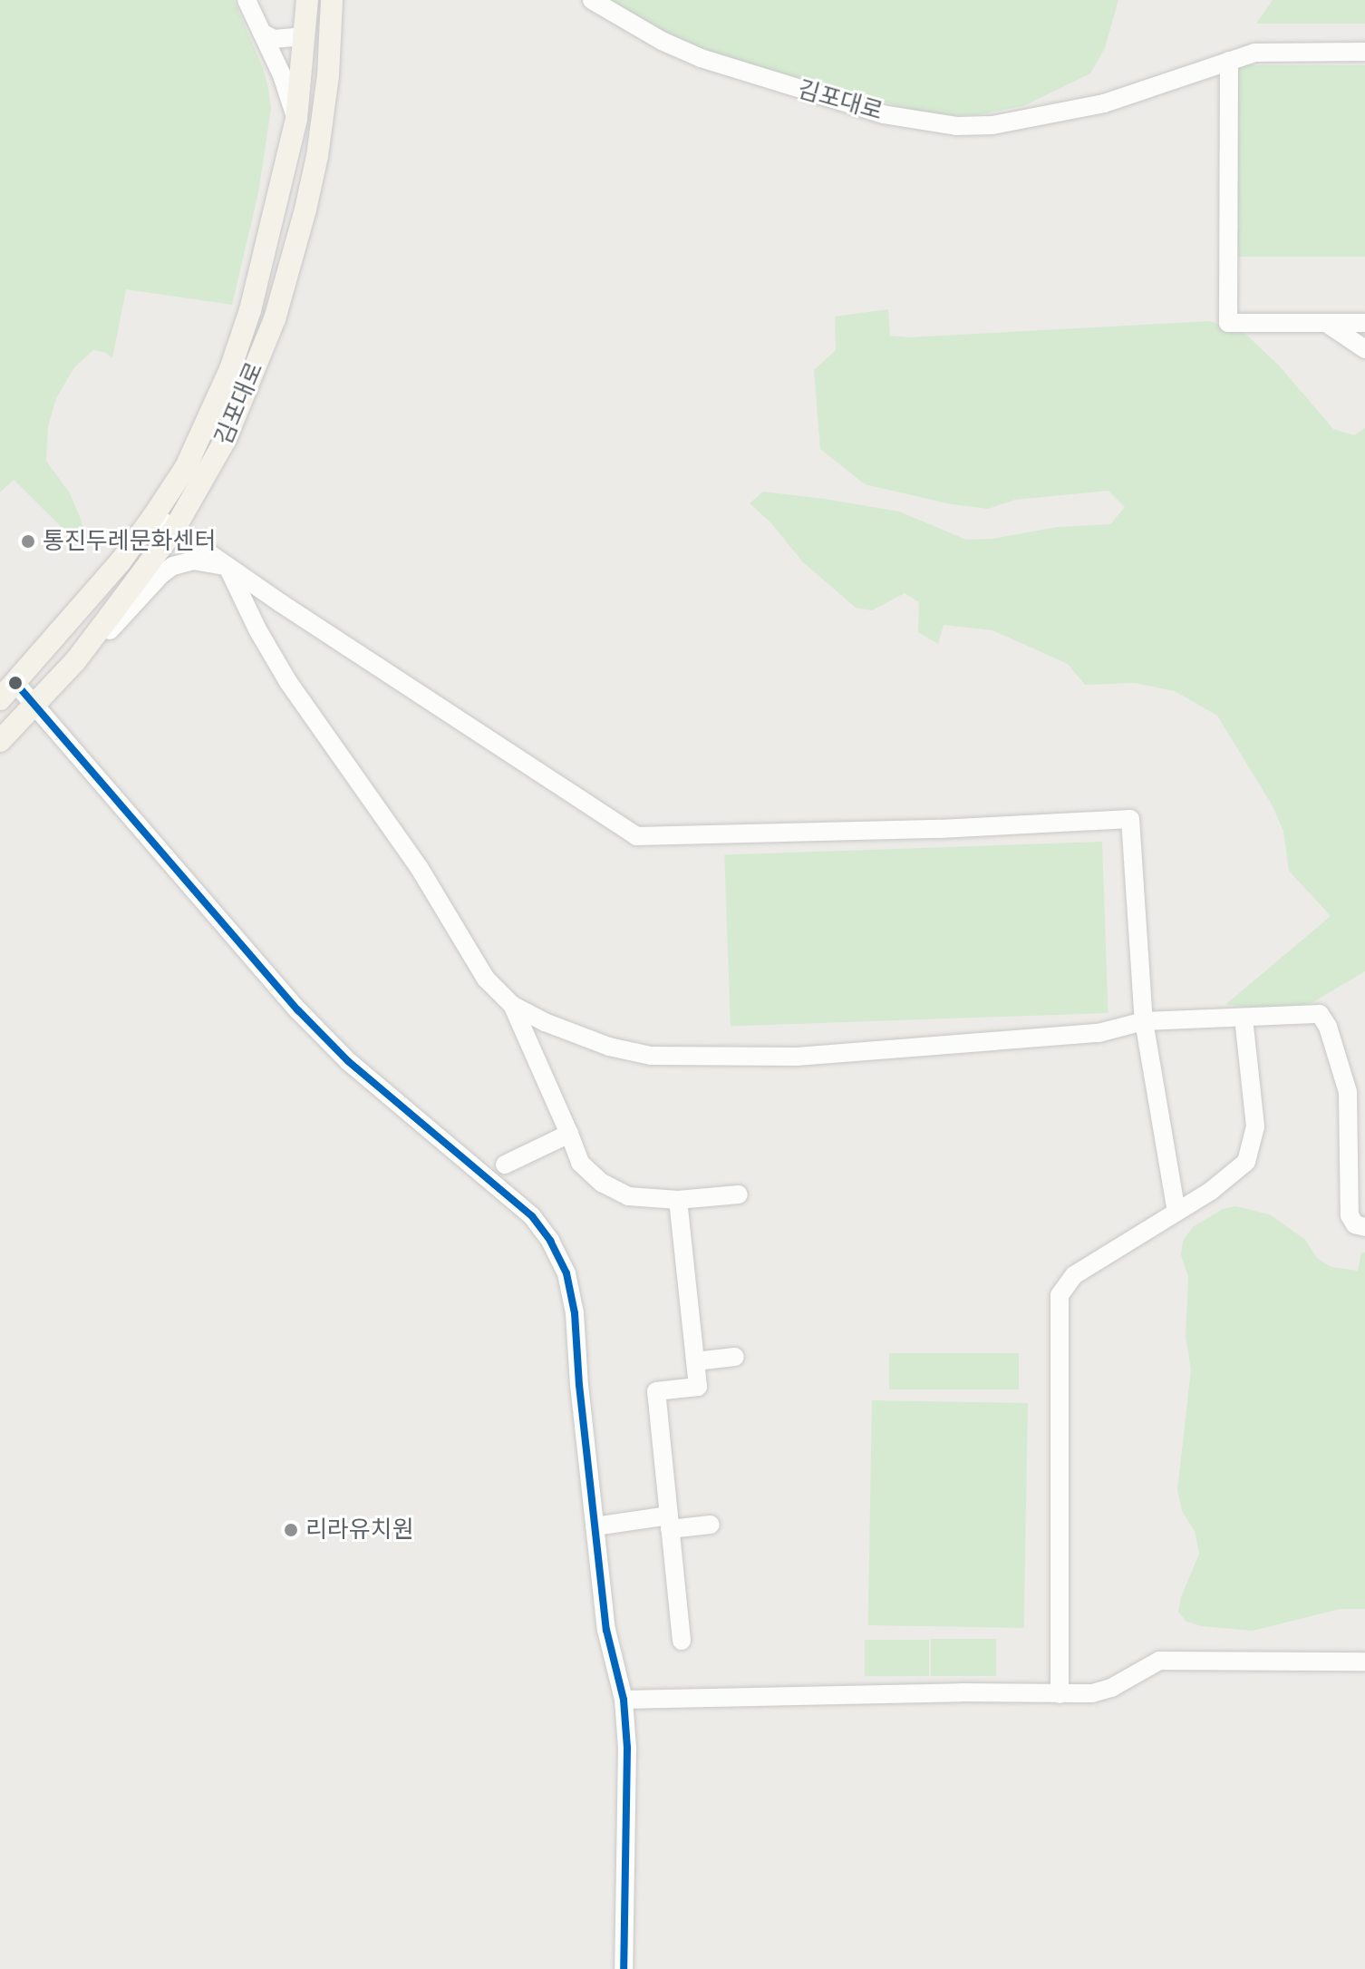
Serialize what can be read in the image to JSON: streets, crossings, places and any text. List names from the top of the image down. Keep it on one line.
{"streets":{"main road":["김포대로"]},"places":["통진두레문화센터","리라유치원"]}
